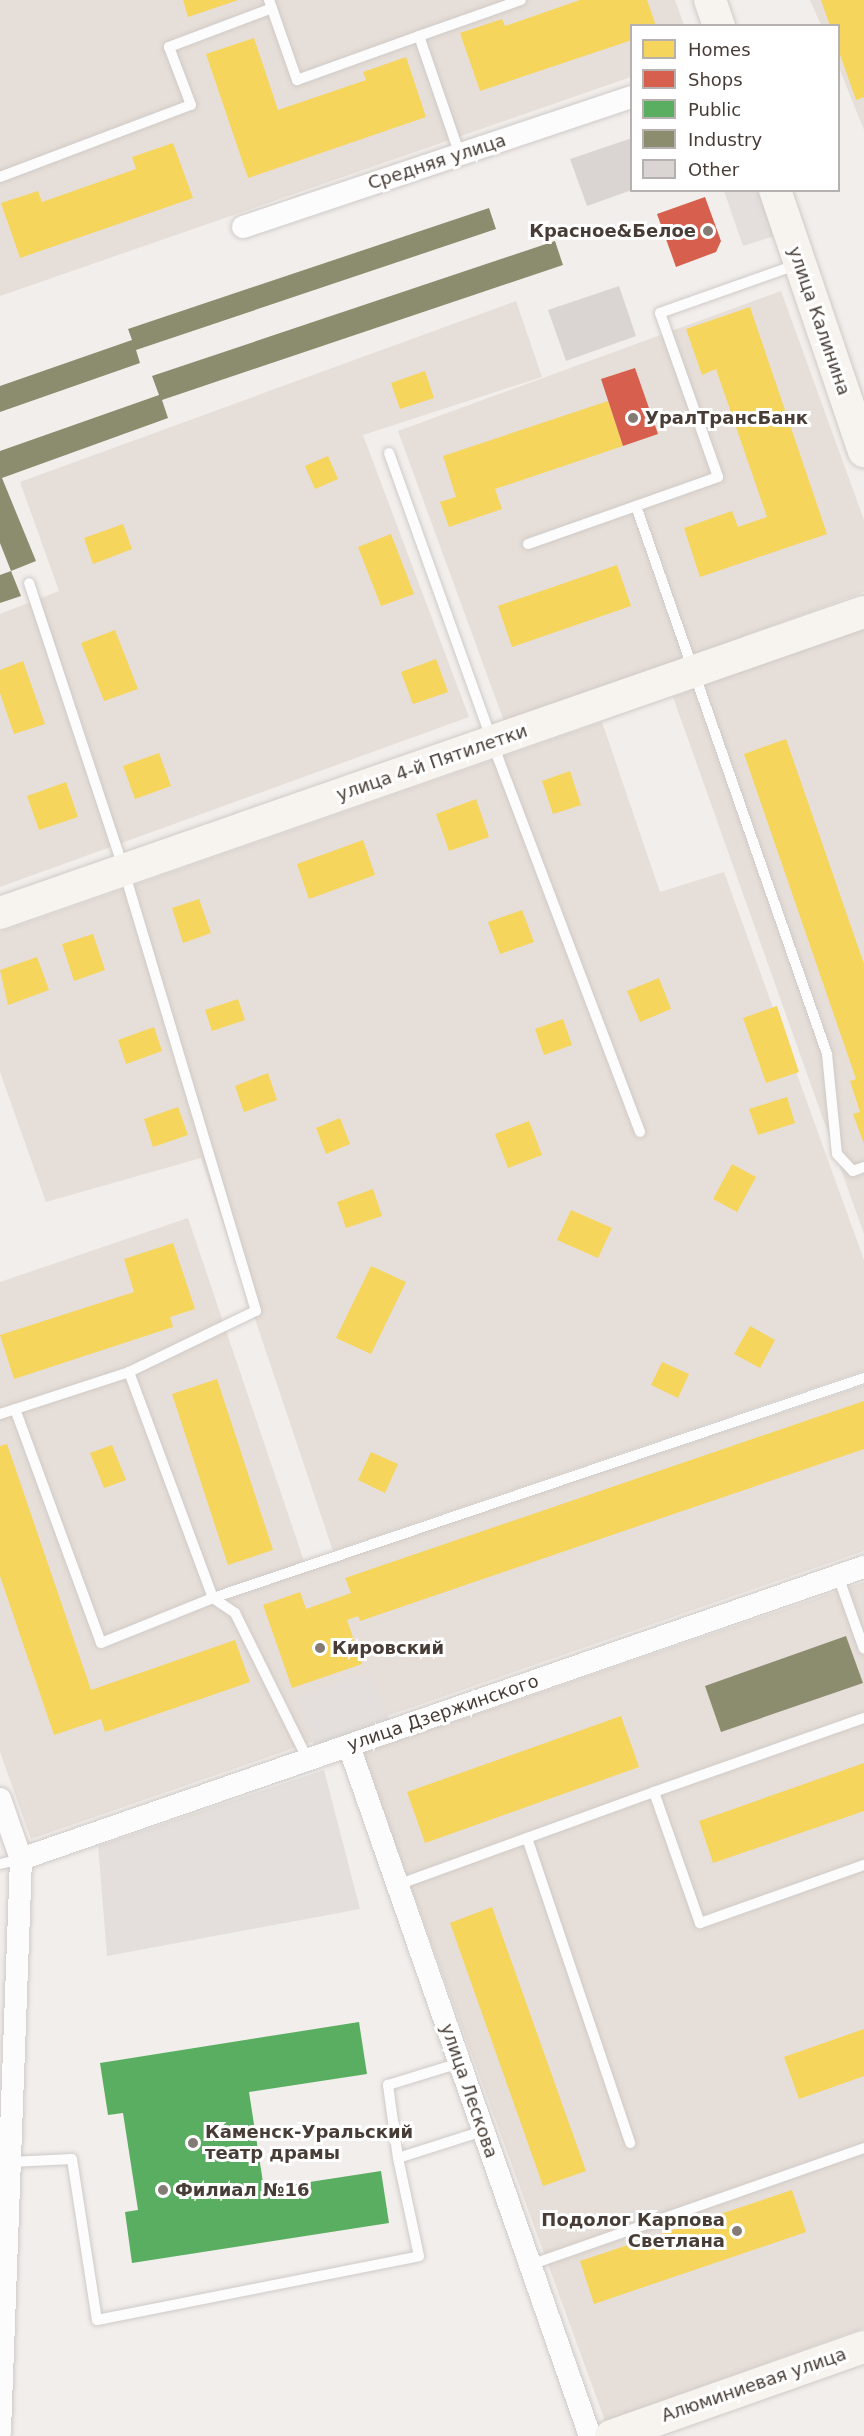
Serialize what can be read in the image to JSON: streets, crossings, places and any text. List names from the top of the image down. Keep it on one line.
{"streets":{"street":["Средняя улица","улица Калинина","улица 4-й Пятилетки","улица Дзержинского","улица Лескова","Алюминиевая улица"]},"crossings":[["улица Дзержинского","улица Лескова"]],"places":["Красное&Белое","УралТрансБанк","Кировский","Каменск-Уральский театр драмы","Филиал №16","Подолог Карпова Светлана"],"legend":["Homes","Shops","Public","Industry","Other"]}
